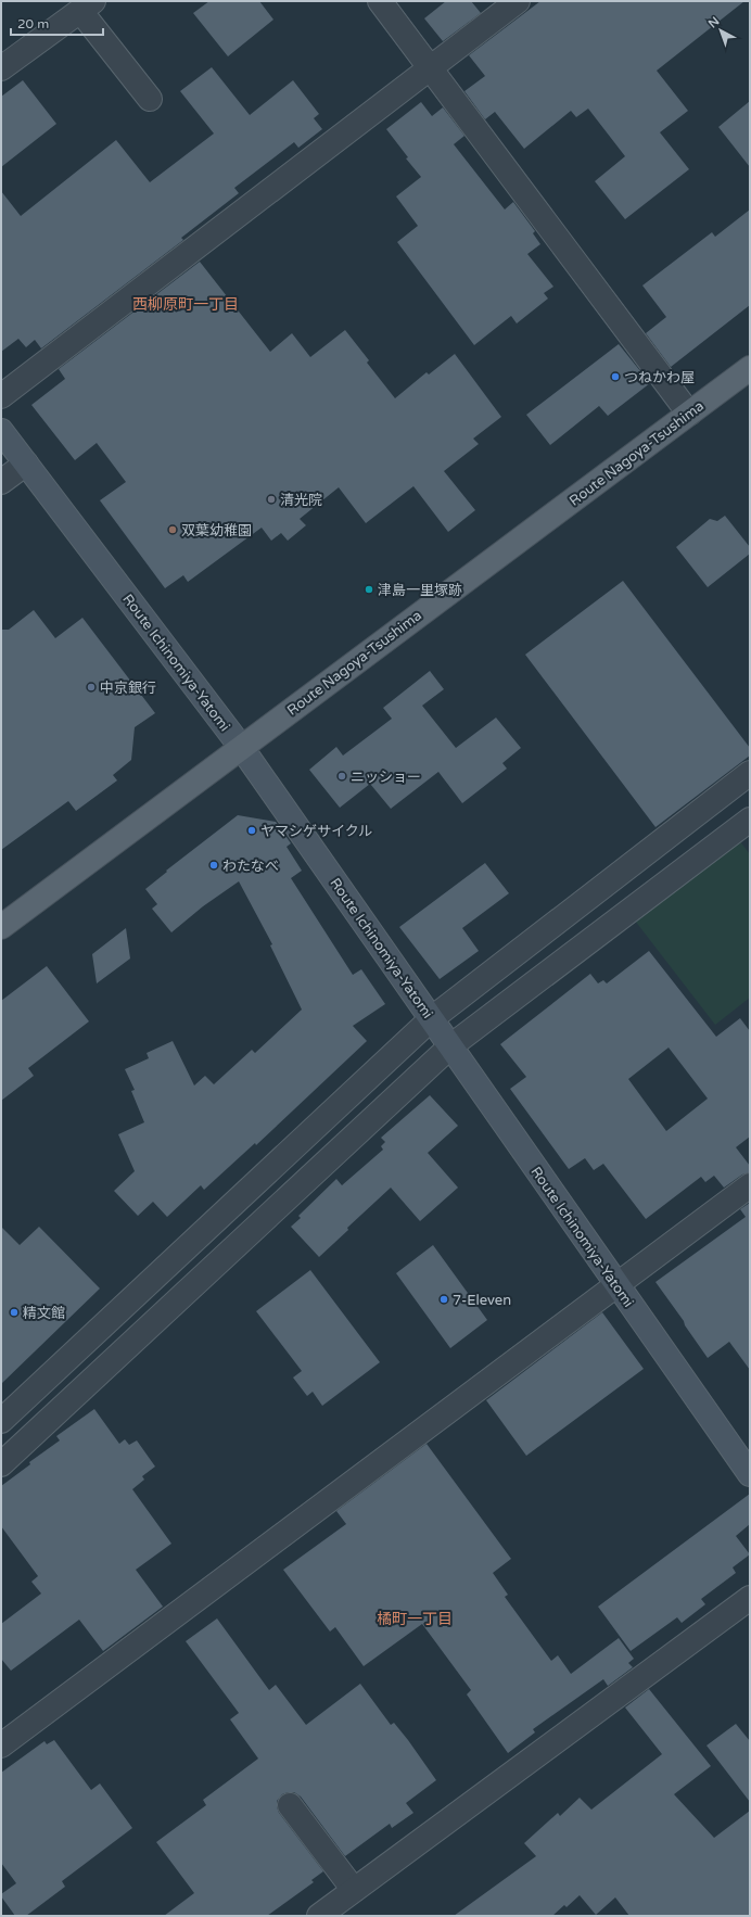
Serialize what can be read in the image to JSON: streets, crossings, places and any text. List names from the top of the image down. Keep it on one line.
{"streets":{"main road":["Route Nagoya-Tsushima","Route Ichinomiya-Yatomi"]},"crossings":[["Route Nagoya-Tsushima","Route Ichinomiya-Yatomi"]],"districts":["西柳原町一丁目","橘町一丁目"],"places":["つねかわ屋","清光院","双葉幼稚園","津島一里塚跡","中京銀行","ニッショー","ヤマシゲサイクル","わたなべ","7-Eleven","精文館"],"scale_bar":"20 m","north":"top left"}
